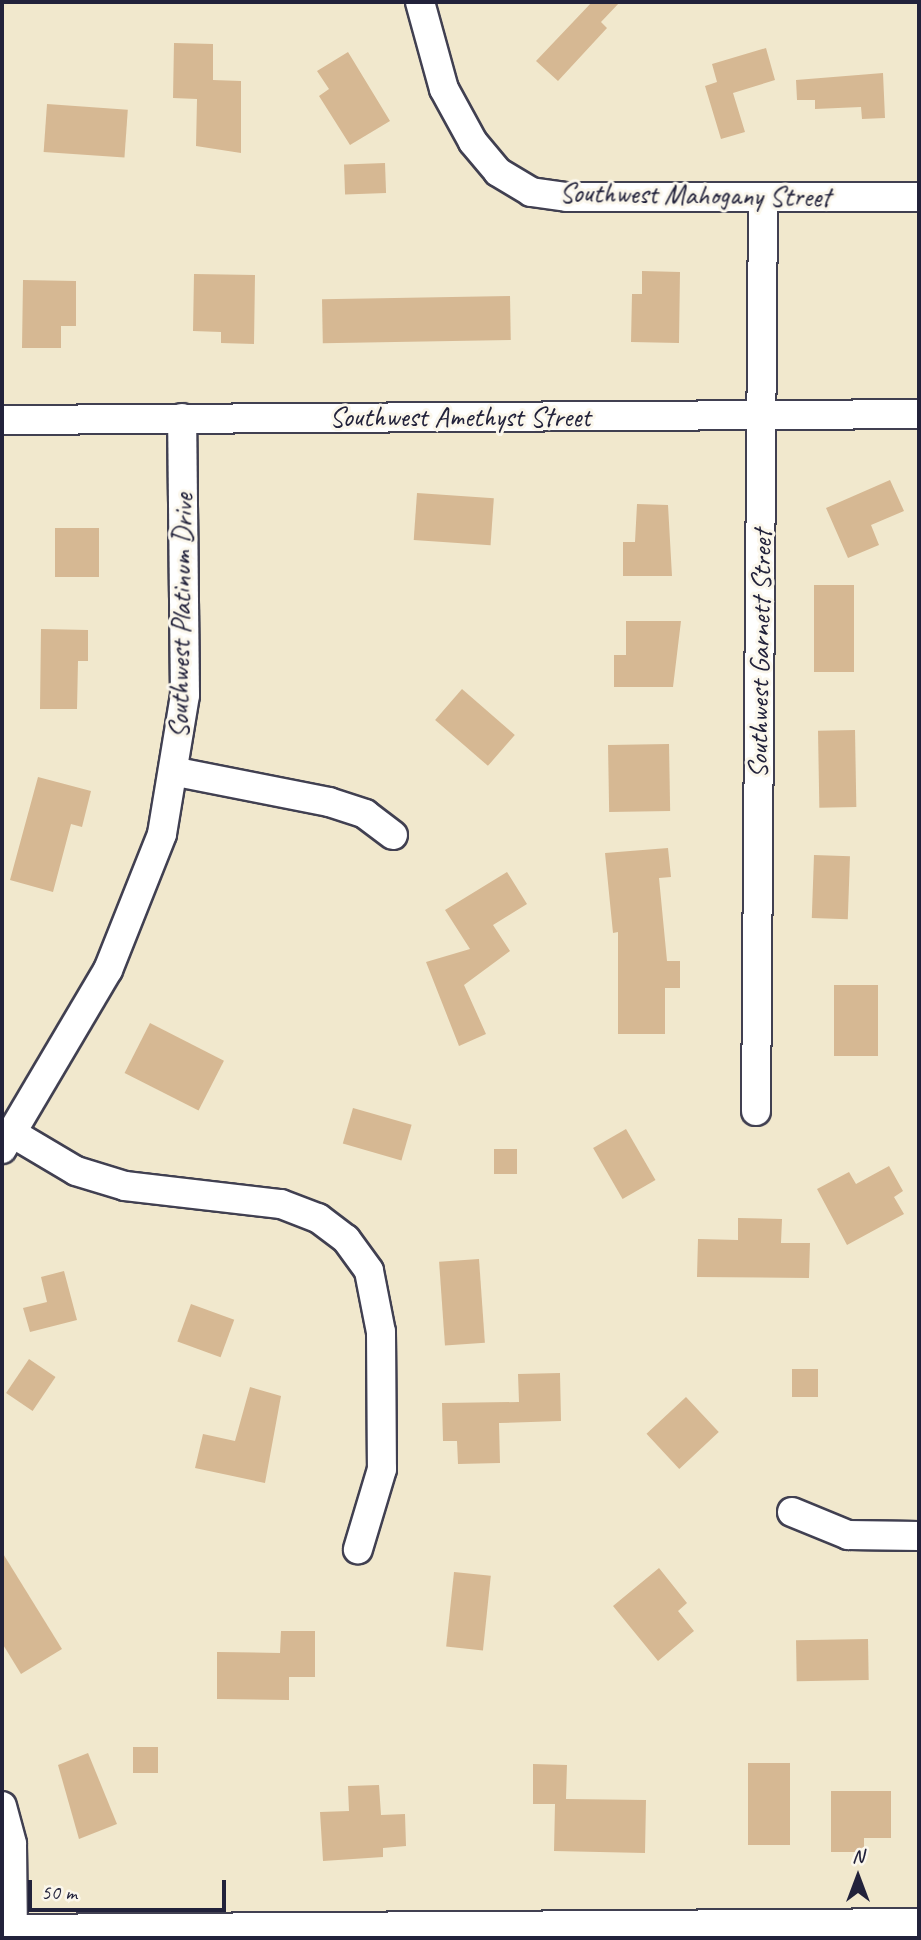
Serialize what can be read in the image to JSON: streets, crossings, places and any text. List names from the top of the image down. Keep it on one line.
{"streets":{"street":["Southwest Mahogany Street","Southwest Amethyst Street","Southwest Platinum Drive","Southwest Garnett Street"]},"crossings":[["Southwest Mahogany Street","Southwest Garnett Street"],["Southwest Amethyst Street","Southwest Platinum Drive"],["Southwest Amethyst Street","Southwest Garnett Street"]],"scale_bar":"50 m","north":"top"}
